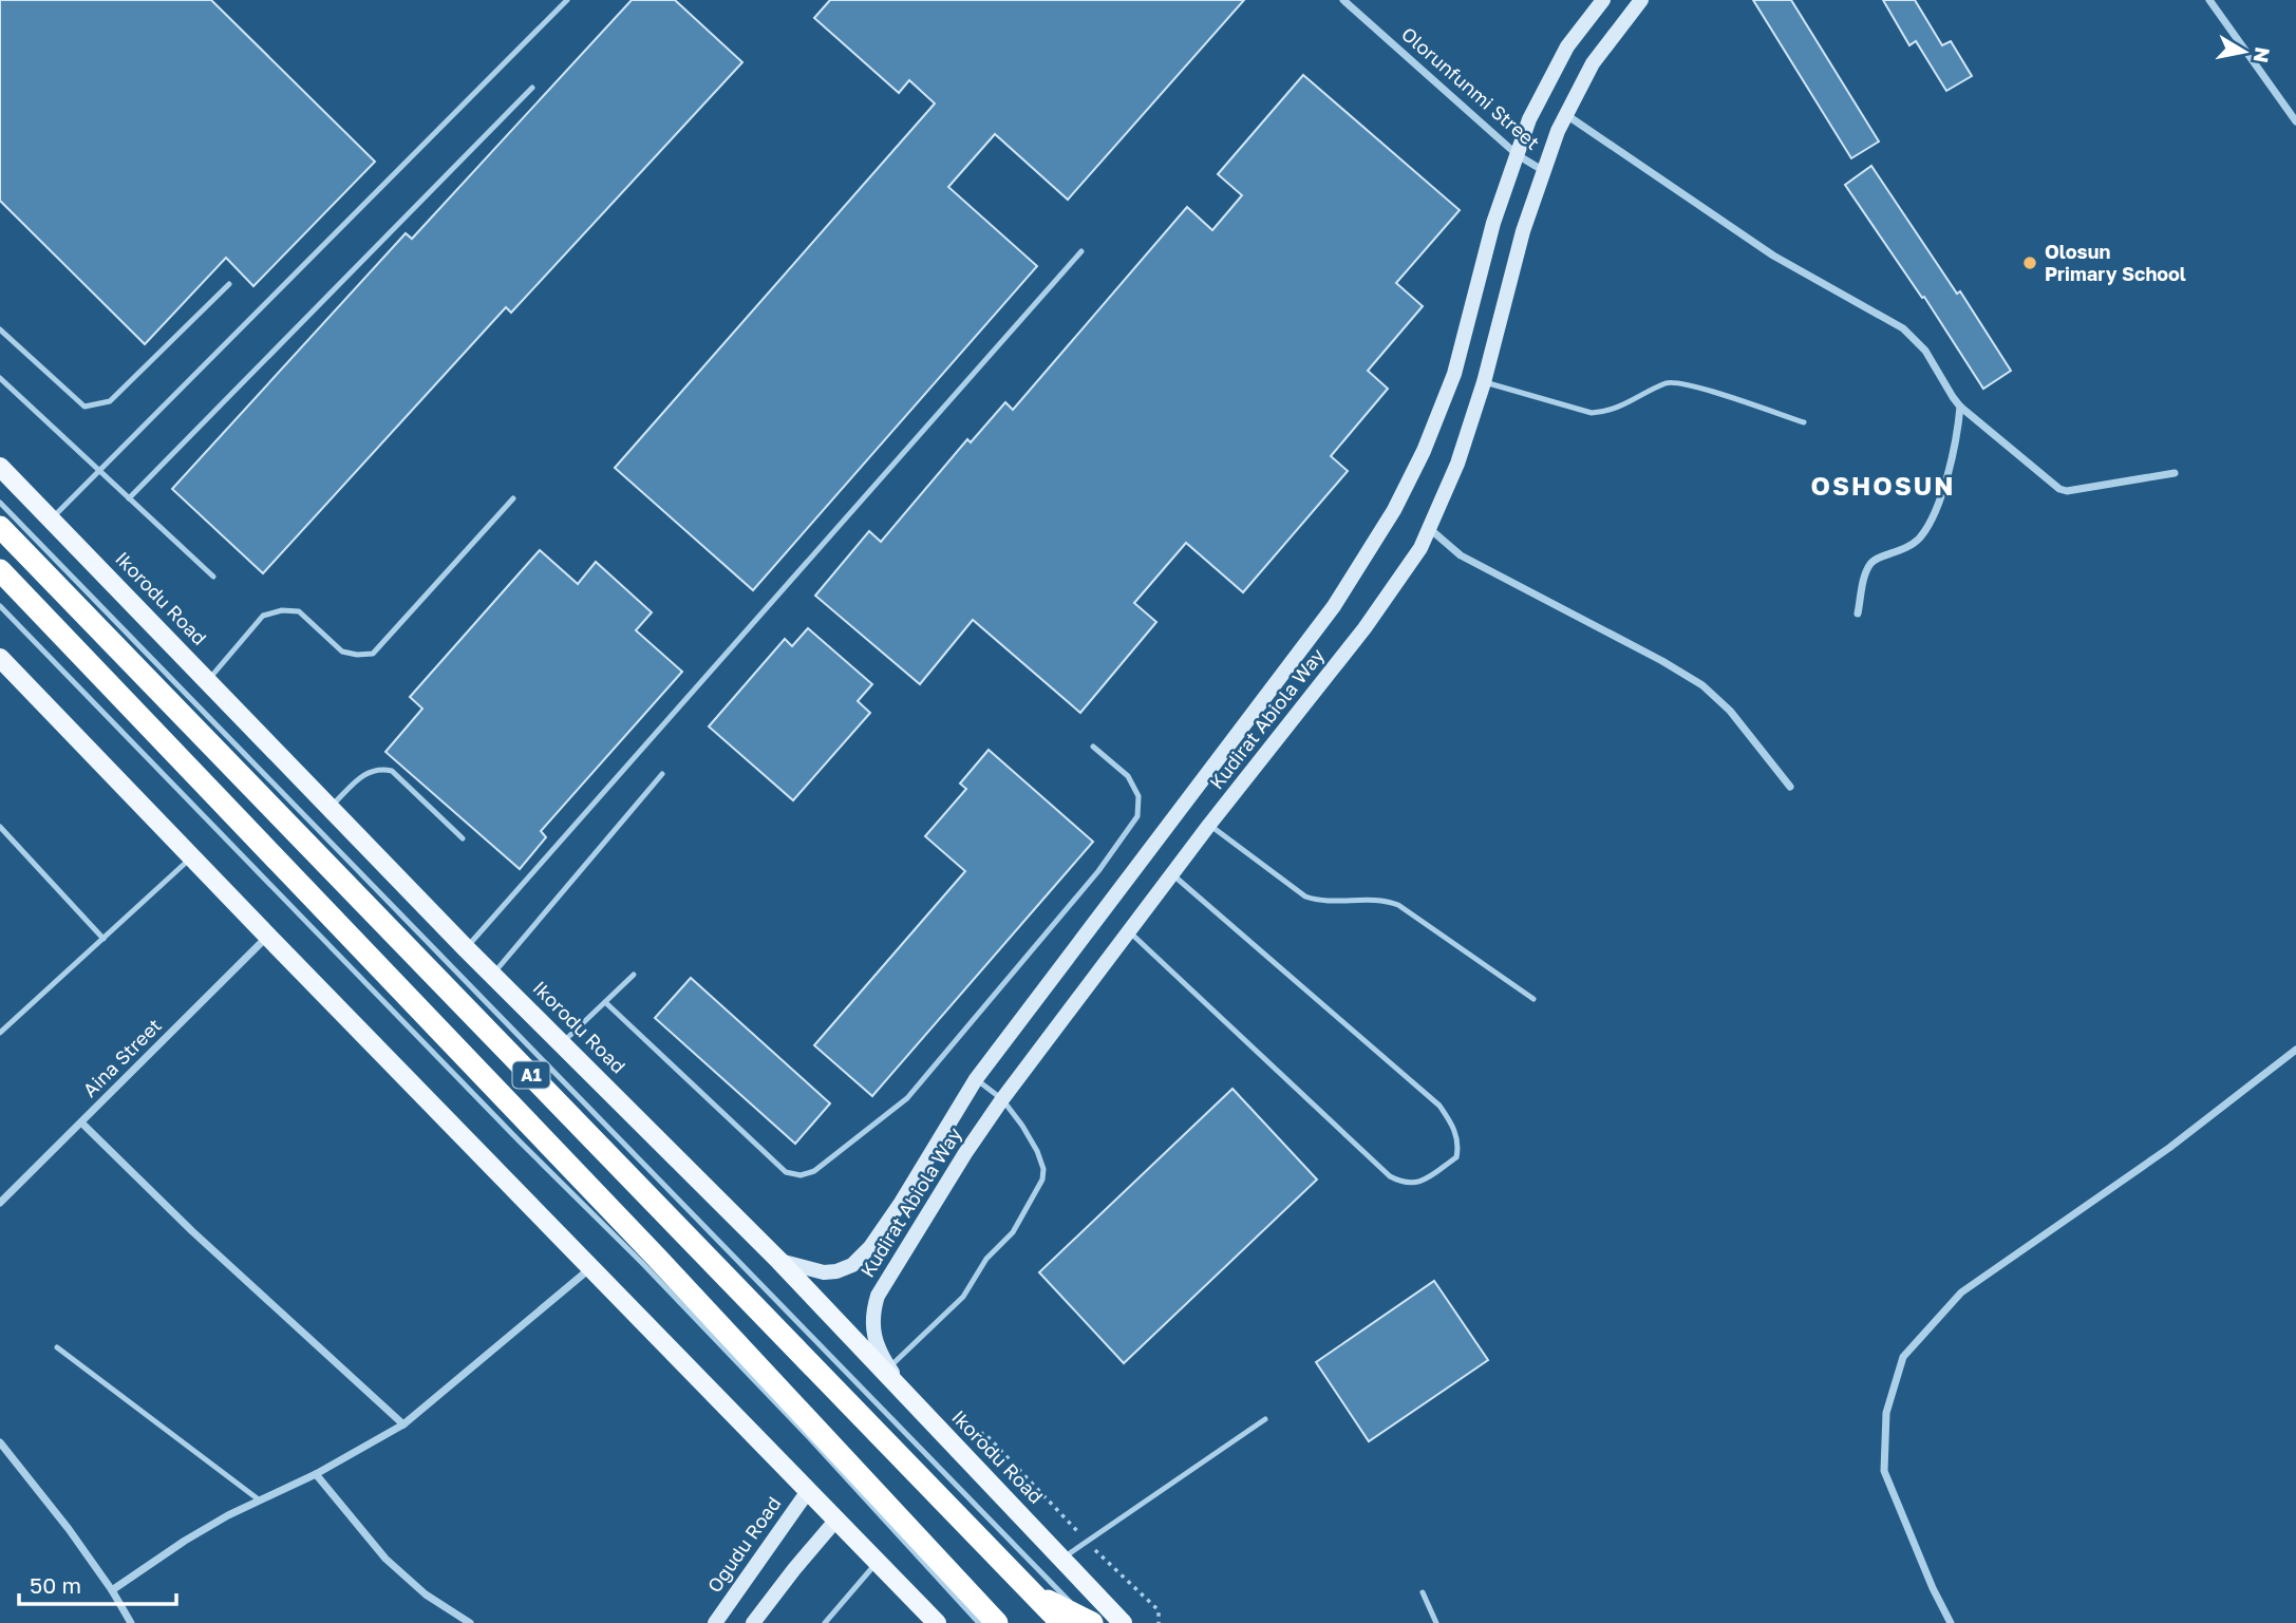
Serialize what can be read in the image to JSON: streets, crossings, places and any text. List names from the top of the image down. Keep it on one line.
{"streets":{"highway":["A1"],"main road":["Ikorodu Road","Kudirat Abiola Way","Ogudu Road"],"street":["Olorunfunmi Street","Aina Street"]},"crossings":[["Olorunfunmi Street","Kudirat Abiola Way"],["Ikorodu Road","Kudirat Abiola Way"]],"districts":["OSHOSUN"],"places":["Olosun Primary School"],"scale_bar":"50 m","north":"right"}
